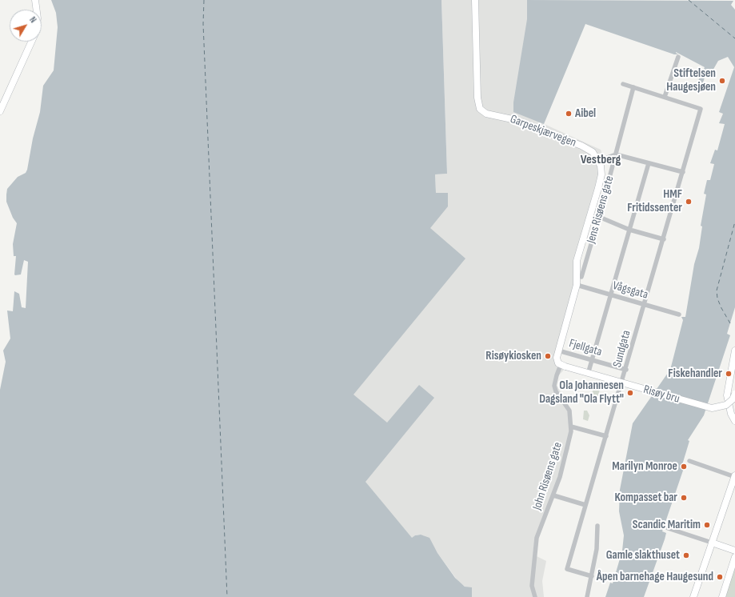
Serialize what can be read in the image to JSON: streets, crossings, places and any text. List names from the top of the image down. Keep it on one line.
{"streets":{"main road":["Garpeskjærvegen","Risøy bru"],"street":["Jens Risøens gate","Vågsgata","Fjellgata","Sundgata","John Risøens gate"]},"crossings":[["Vågsgata","Sundgata"],["Fjellgata","Sundgata"],["Risøy bru","John Risøens gate"]],"districts":["Vestberg"],"places":["Stiftelsen Haugesjøen","Aibel","HMF Fritidssenter","Risøykiosken","Fiskehandler","Ola Johannesen Dagsland \"Ola Flytt\"","Marilyn Monroe","Kompasset bar","Scandic Maritim","Gamle slakthuset","Åpen barnehage Haugesund"],"north":"top right"}
